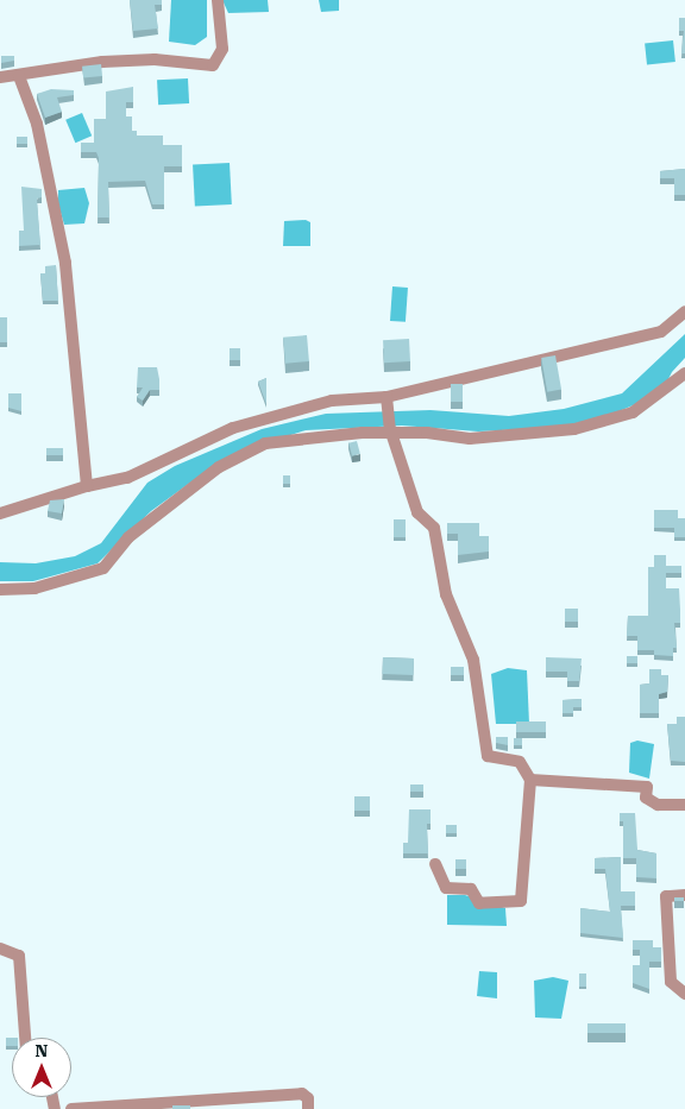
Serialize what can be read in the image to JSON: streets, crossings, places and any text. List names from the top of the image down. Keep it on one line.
{"north":"top"}
